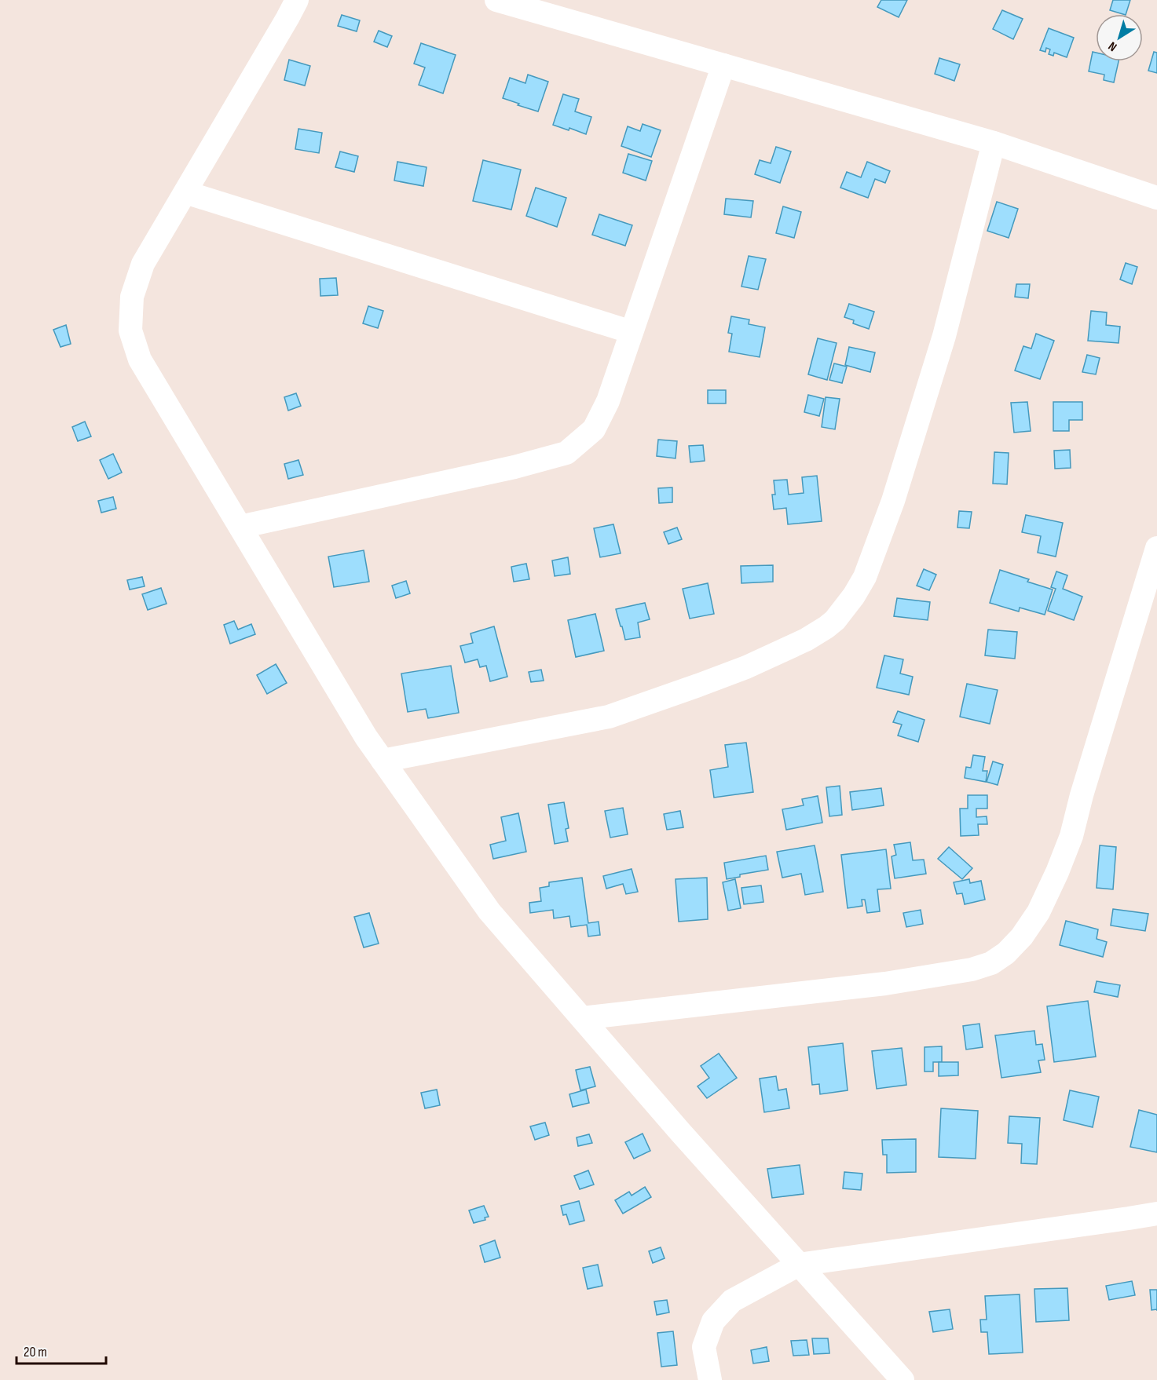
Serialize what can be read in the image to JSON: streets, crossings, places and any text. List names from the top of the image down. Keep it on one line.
{"scale_bar":"20 m","north":"bottom left"}
